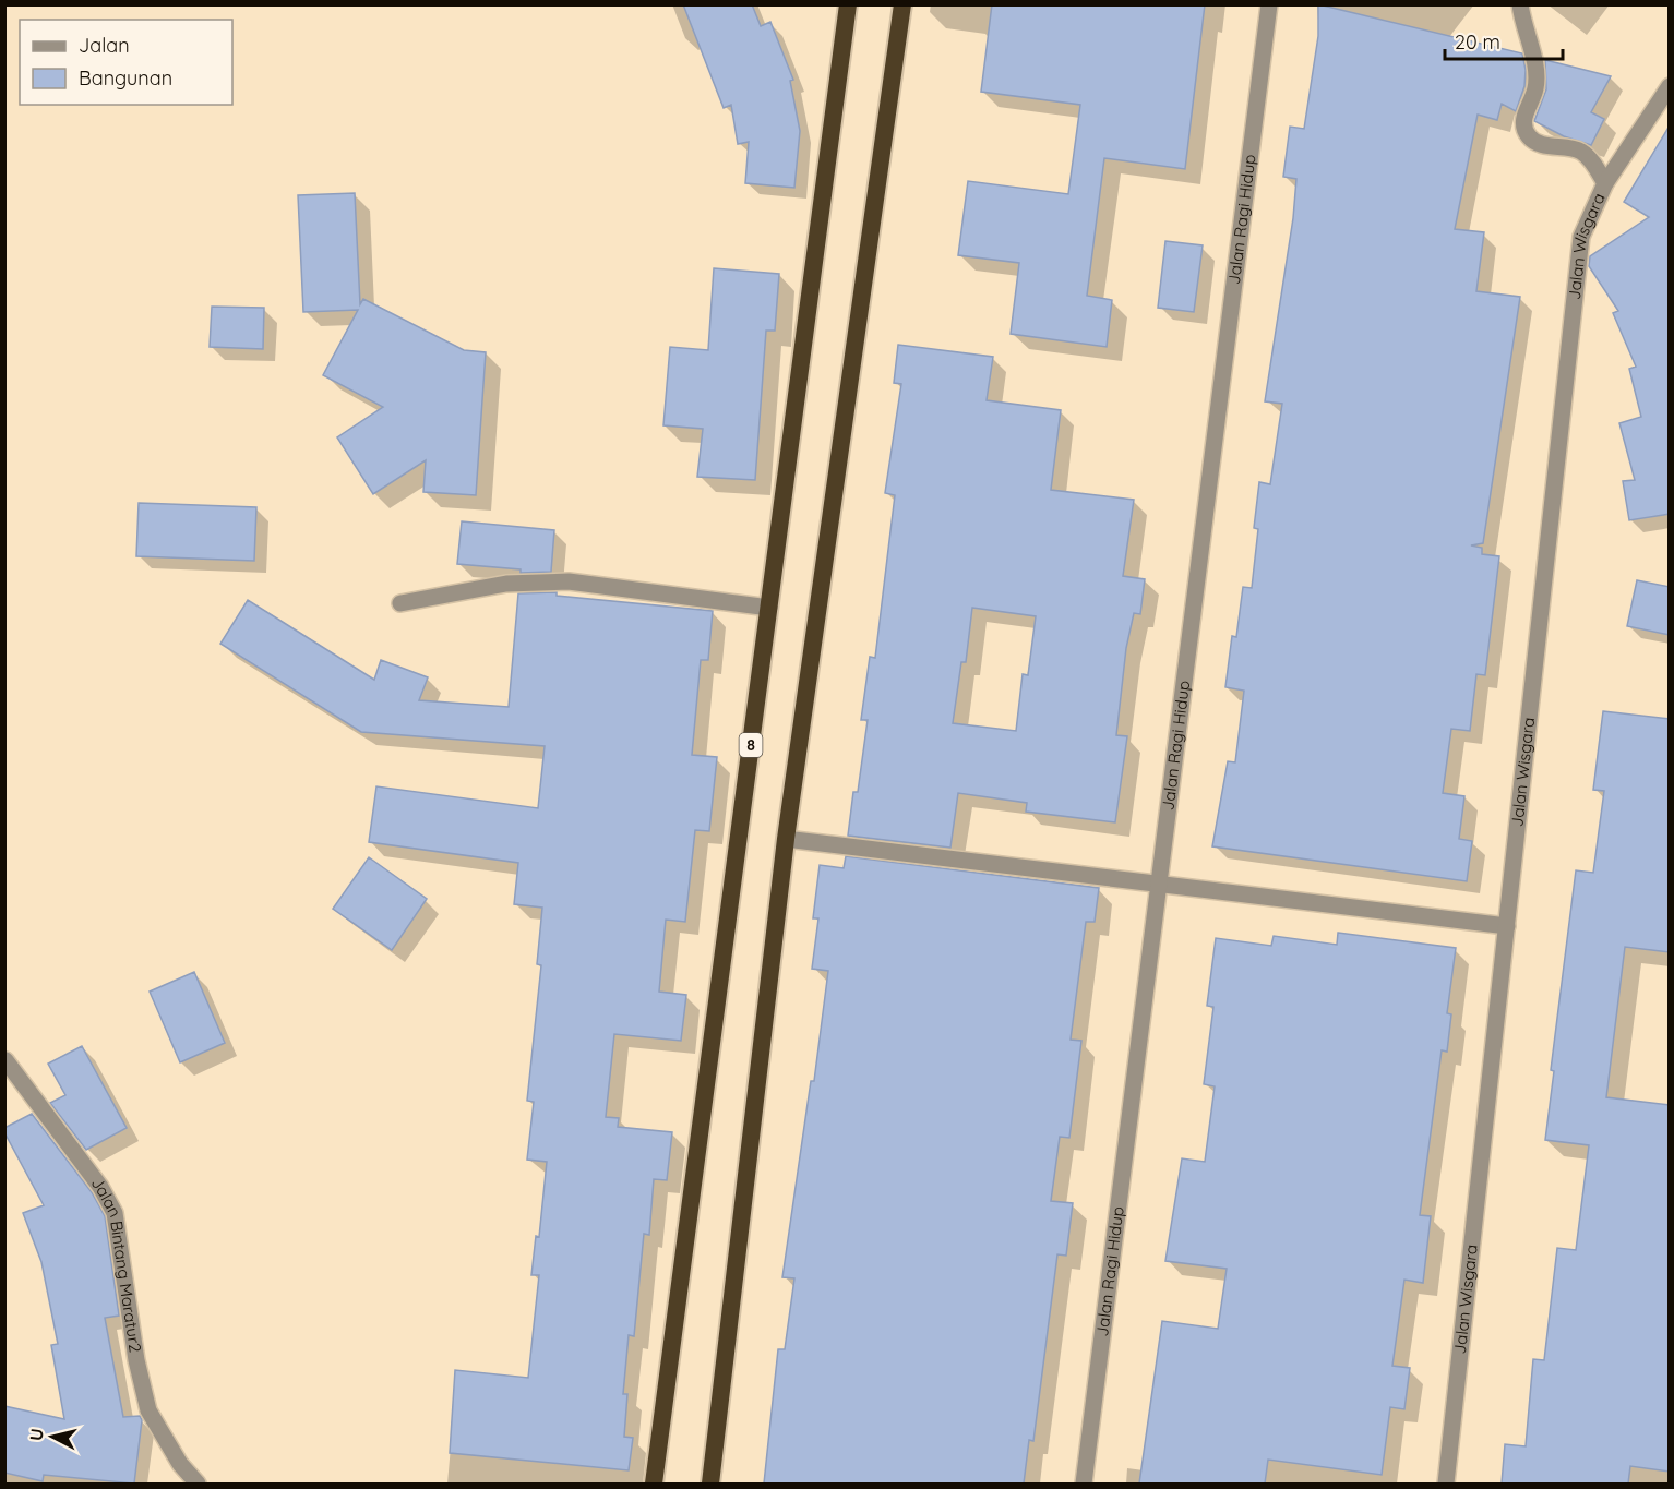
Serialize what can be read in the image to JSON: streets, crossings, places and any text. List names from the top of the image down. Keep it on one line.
{"streets":{"highway":["8"],"street":["Jalan Ragi Hidup","Jalan Wisgara","Jalan Bintang Maratur2"]},"legend":["Jalan","Bangunan"],"scale_bar":"20 m","north":"left"}
